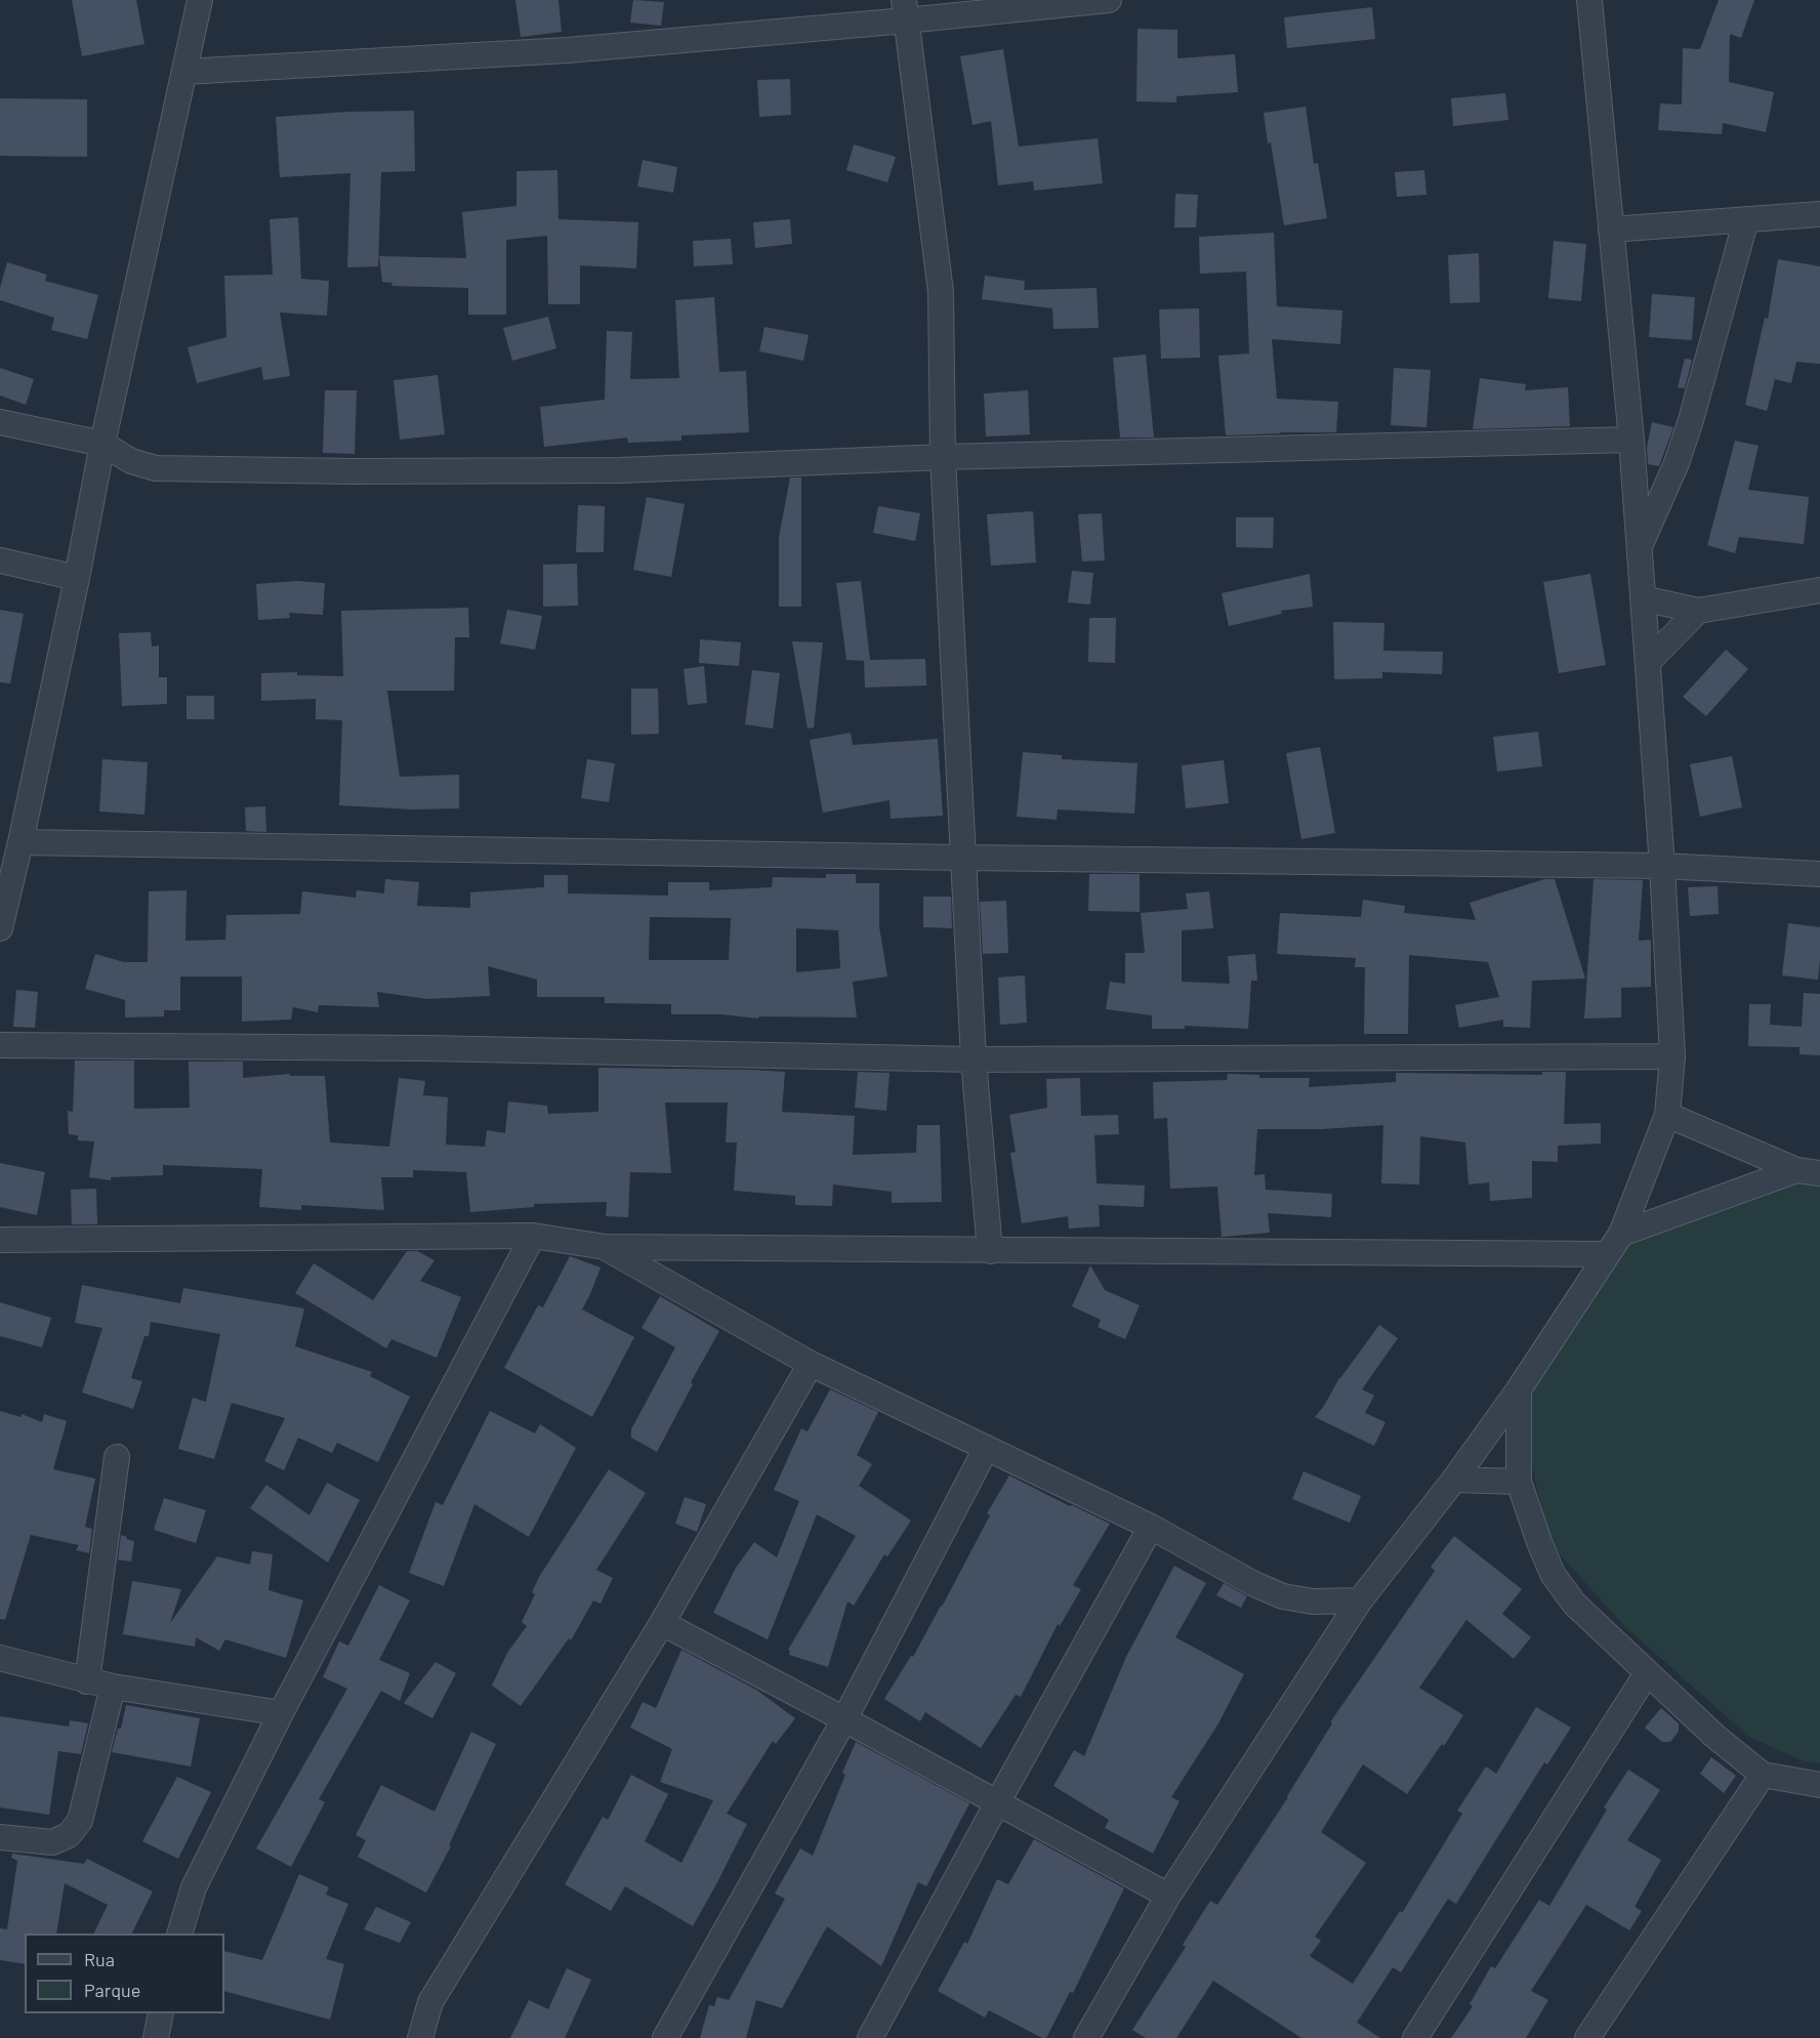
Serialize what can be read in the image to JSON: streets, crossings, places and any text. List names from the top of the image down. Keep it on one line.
{"legend":["Rua","Parque"]}
